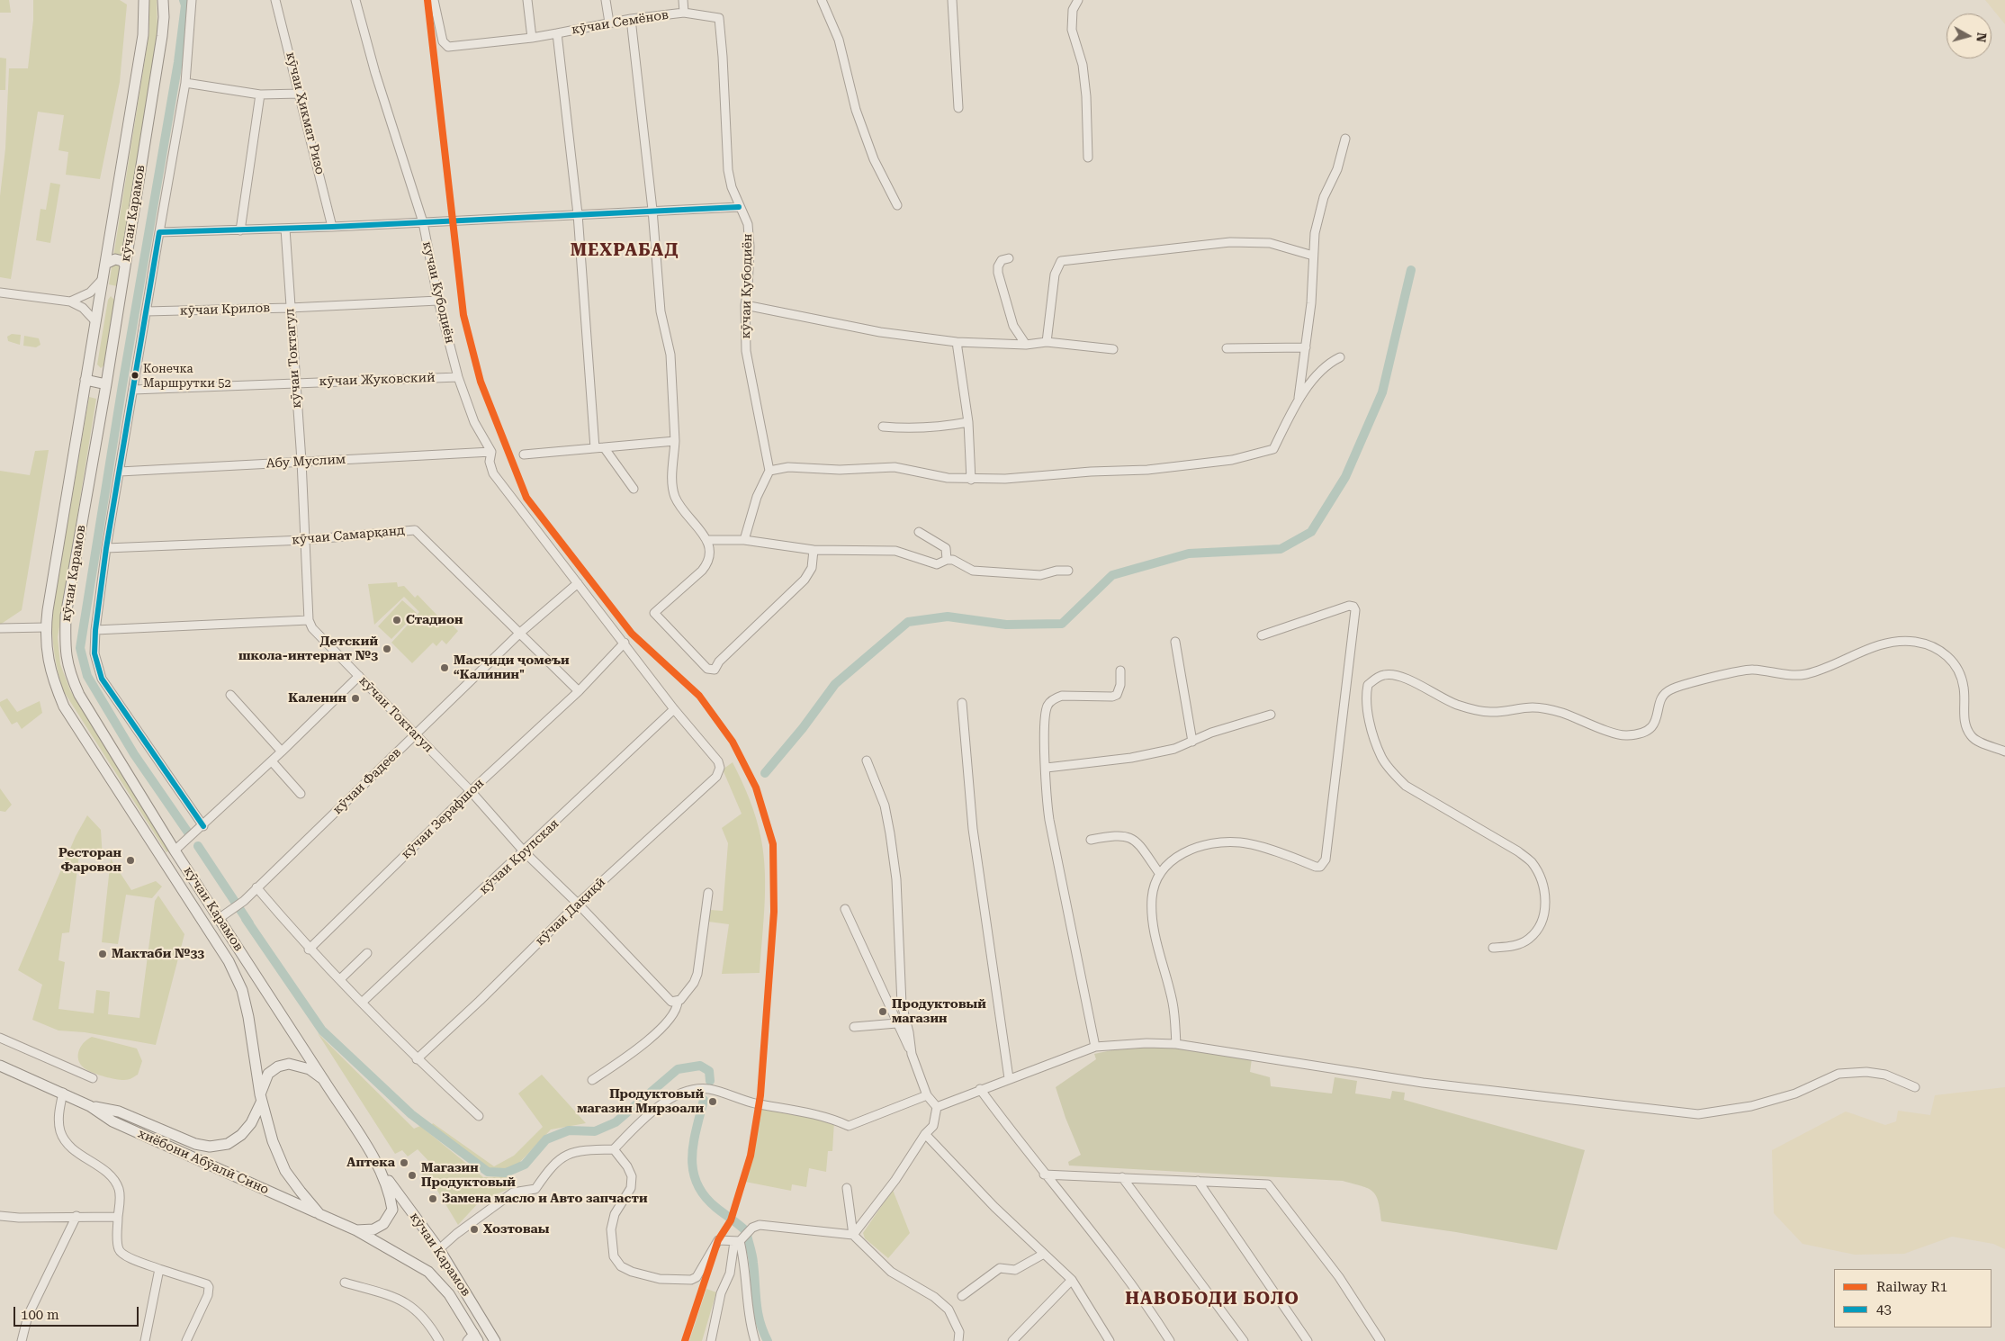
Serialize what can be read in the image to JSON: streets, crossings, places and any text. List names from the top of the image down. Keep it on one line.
{"streets":{"main road":["кӯчаи Карамов","хиёбони Абӯалӣ Сино"],"street":["кӯчаи Семёнов","кӯчаи Ҳикмат Ризо","кӯчаи Қубодиён","кучаи Кубодиён","кӯчаи Крилов","кӯчаи Токтагул","кӯчаи Жуковский","Абу Муслим","кӯчаи Самарқанд","кӯчаи Фадеев","кӯчаи Зерафшон","кӯчаи Крупская","кӯчаи Дақиқӣ"]},"crossings":[["кӯчаи Семёнов","кӯчаи Қубодиён"],["кӯчаи Карамов","кӯчаи Фадеев"],["кӯчаи Карамов","хиёбони Абӯалӣ Сино"],["кучаи Кубодиён","кӯчаи Крилов"],["кучаи Кубодиён","кӯчаи Жуковский"],["кучаи Кубодиён","Абу Муслим"],["кӯчаи Крилов","кӯчаи Токтагул"],["кӯчаи Токтагул","кӯчаи Жуковский"],["кӯчаи Токтагул","Абу Муслим"],["кӯчаи Токтагул","кӯчаи Самарқанд"],["кӯчаи Токтагул","кӯчаи Фадеев"],["кӯчаи Токтагул","кӯчаи Зерафшон"],["кӯчаи Токтагул","кӯчаи Крупская"],["кӯчаи Токтагул","кӯчаи Дақиқӣ"],["кӯчаи Самарқанд","кӯчаи Фадеев"],["кӯчаи Самарқанд","кӯчаи Зерафшон"],["кӯчаи Крупская","кӯчаи Дақиқӣ"]],"districts":["МЕХРАБАД","НАВОБОДИ БОЛО"],"places":["Конечка Маршрутки 52","Стадион","Детский школа-интернат №3","Масҷиди ҷомеъи “Калинин\"","Каленин","Ресторан Фаровон","Мактаби №33","Продуктовый магазин","Продуктовый магазин Мирзоали","Аптека","Магазин Продуктовый","Замена масло и Авто запчасти","Хозтоваы"],"lines":["rail line R1","transit line 43"],"legend":["Railway R1","43"],"scale_bar":"100 m","north":"right"}
